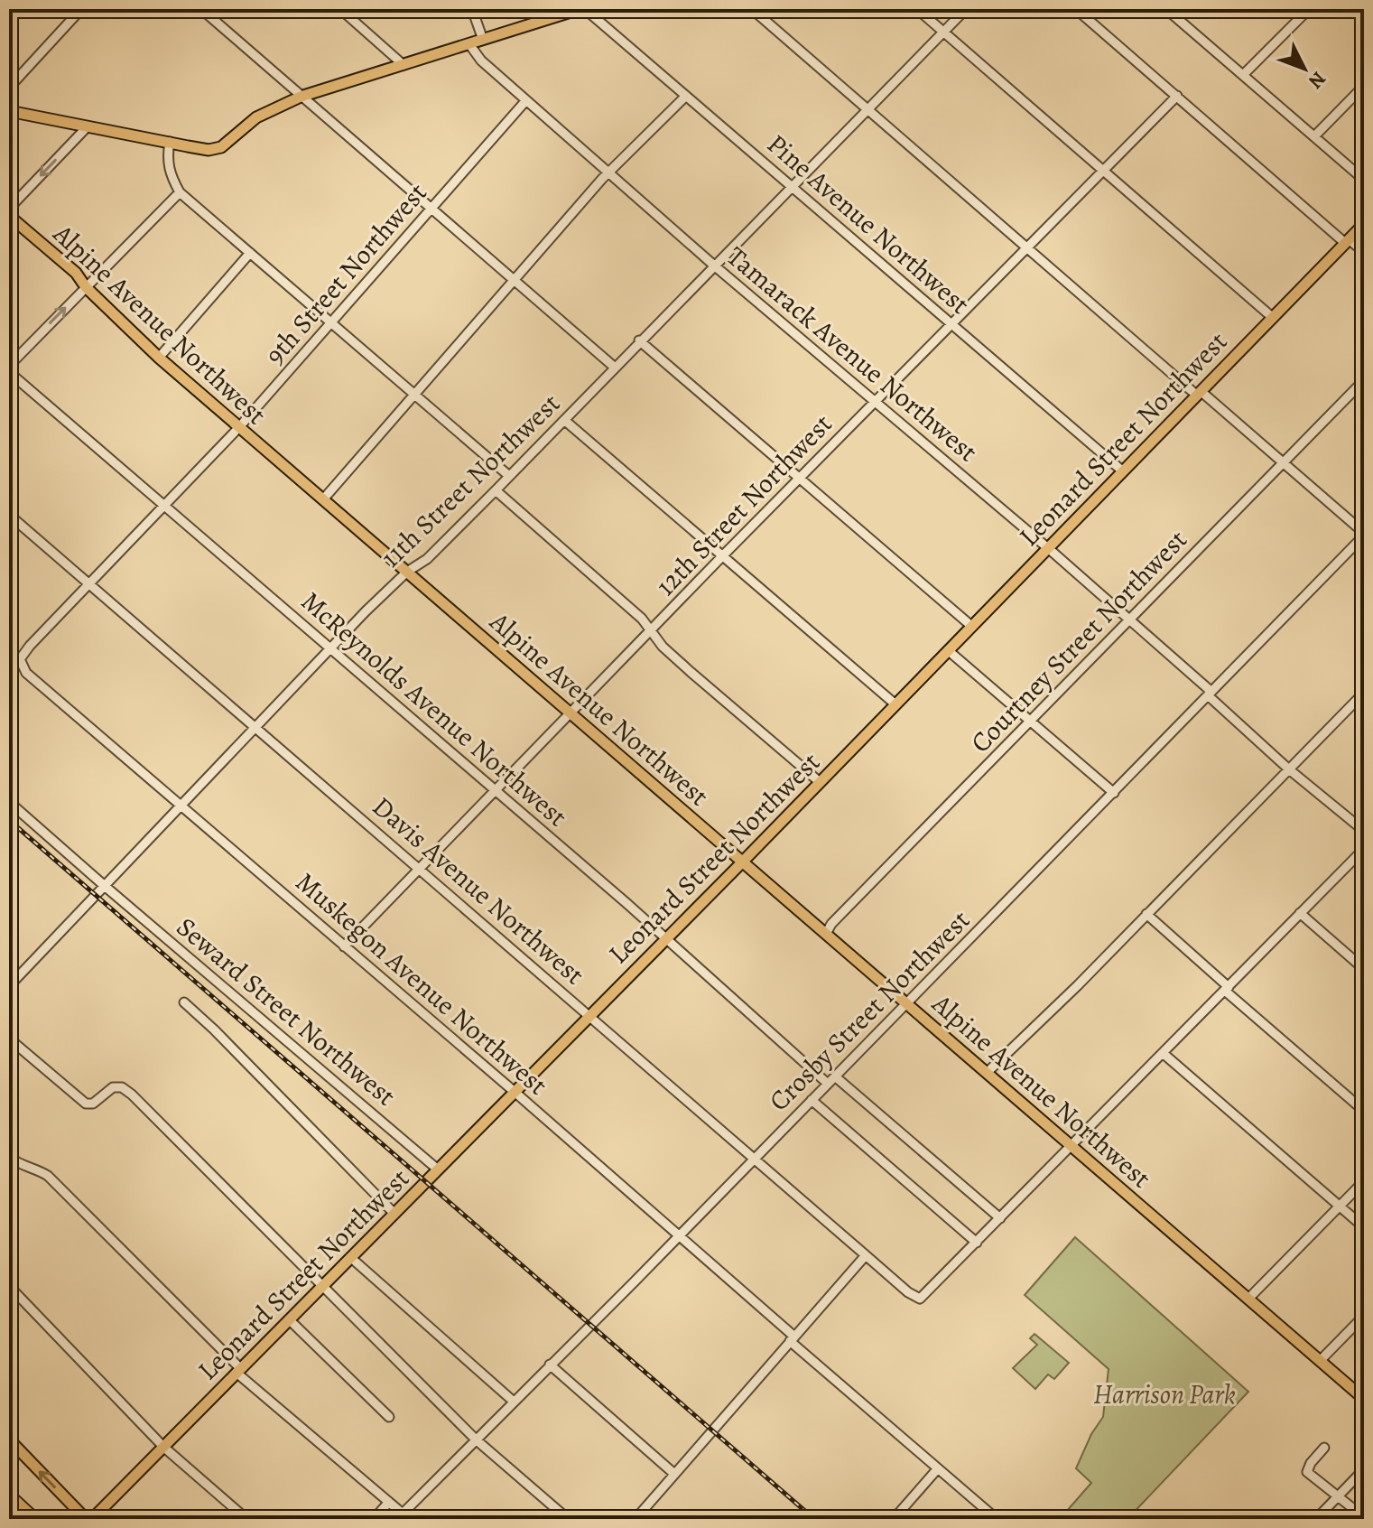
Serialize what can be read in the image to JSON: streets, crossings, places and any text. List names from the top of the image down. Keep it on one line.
{"streets":{"main road":["Alpine Avenue Northwest","Leonard Street Northwest"],"street":["Pine Avenue Northwest","9th Street Northwest","Tamarack Avenue Northwest","11th Street Northwest","12th Street Northwest","Courtney Street Northwest","McReynolds Avenue Northwest","Davis Avenue Northwest","Muskegon Avenue Northwest","Crosby Street Northwest","Seward Street Northwest"]},"crossings":[["Pine Avenue Northwest","Leonard Street Northwest"],["Pine Avenue Northwest","11th Street Northwest"],["Pine Avenue Northwest","12th Street Northwest"],["9th Street Northwest","Alpine Avenue Northwest"],["9th Street Northwest","Tamarack Avenue Northwest"],["9th Street Northwest","McReynolds Avenue Northwest"],["9th Street Northwest","Davis Avenue Northwest"],["9th Street Northwest","Muskegon Avenue Northwest"],["Alpine Avenue Northwest","Leonard Street Northwest"],["Alpine Avenue Northwest","11th Street Northwest"],["Alpine Avenue Northwest","12th Street Northwest"],["Alpine Avenue Northwest","Courtney Street Northwest"],["Alpine Avenue Northwest","Crosby Street Northwest"],["Tamarack Avenue Northwest","Leonard Street Northwest"],["Tamarack Avenue Northwest","11th Street Northwest"],["Tamarack Avenue Northwest","12th Street Northwest"],["Tamarack Avenue Northwest","Courtney Street Northwest"],["Tamarack Avenue Northwest","Crosby Street Northwest"],["Leonard Street Northwest","McReynolds Avenue Northwest"],["Leonard Street Northwest","Davis Avenue Northwest"],["Leonard Street Northwest","Muskegon Avenue Northwest"],["Leonard Street Northwest","Seward Street Northwest"],["11th Street Northwest","McReynolds Avenue Northwest"],["11th Street Northwest","Davis Avenue Northwest"],["11th Street Northwest","Muskegon Avenue Northwest"],["11th Street Northwest","Seward Street Northwest"],["12th Street Northwest","McReynolds Avenue Northwest"],["12th Street Northwest","Davis Avenue Northwest"],["12th Street Northwest","Muskegon Avenue Northwest"],["McReynolds Avenue Northwest","Crosby Street Northwest"],["Davis Avenue Northwest","Crosby Street Northwest"],["Muskegon Avenue Northwest","Crosby Street Northwest"]],"parks":["Harrison Park"],"north":"bottom right"}
